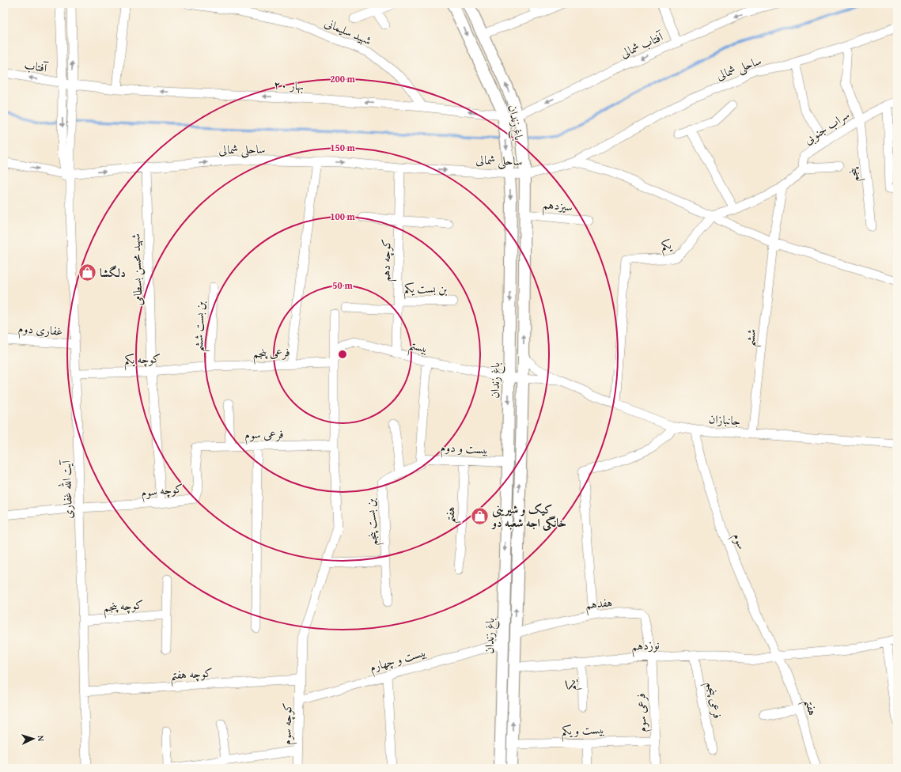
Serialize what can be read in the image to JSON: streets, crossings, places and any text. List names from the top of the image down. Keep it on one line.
{"streets":{"main road":["باغ زندان"],"street":["شهید سلیمانی","آفتاب شمالی","آفتاب","ساحلی شمالی","بهار ۲۰","سراب جنوبی","پنجم","سیزدهم","یکم","کوچه دهم","شهید محسن بسطامی","بن بست یکم","بن بست ششم","غفاری دوم","ششم","بیستم","فرعی پنجم","کوچه یکم","جانبازان","فرعی سوم","بیست و دوم","آیت الله غفاری","کوچه سوم","هفتم","بن بست پنجم","سوم","هفدهم","کوچه پنجم","نوزدهم","بیست و چهارم","کوچه هفتم","بیست و یکم"]},"crossings":[["شهید سلیمانی","بهار ۲۰"],["آفتاب شمالی","بهار ۲۰"],["آفتاب شمالی","باغ زندان"],["آفتاب","بهار ۲۰"],["ساحلی شمالی","باغ زندان"],["ساحلی شمالی","کوچه دهم"],["ساحلی شمالی","شهید محسن بسطامی"],["ساحلی شمالی","آیت الله غفاری"],["بهار ۲۰","باغ زندان"],["باغ زندان","سیزدهم"],["باغ زندان","بیستم"],["باغ زندان","جانبازان"],["باغ زندان","بیست و دوم"],["باغ زندان","هفدهم"],["باغ زندان","نوزدهم"],["باغ زندان","بیست و چهارم"],["باغ زندان","بیست و یکم"],["سراب جنوبی","پنجم"],["یکم","جانبازان"],["یکم","نوزدهم"],["کوچه دهم","بن بست یکم"],["کوچه دهم","بیستم"],["شهید محسن بسطامی","کوچه یکم"],["شهید محسن بسطامی","کوچه سوم"],["بن بست ششم","فرعی پنجم"],["بن بست ششم","کوچه یکم"],["غفاری دوم","آیت الله غفاری"],["ششم","جانبازان"],["بیستم","فرعی پنجم"],["بیستم","جانبازان"],["بیستم","کوچه سوم"],["فرعی پنجم","کوچه یکم"],["فرعی پنجم","کوچه سوم"],["فرعی پنجم","نوزدهم"],["کوچه یکم","آیت الله غفاری"],["جانبازان","سوم"],["فرعی سوم","کوچه سوم"],["فرعی سوم","هفدهم"],["فرعی سوم","نوزدهم"],["فرعی سوم","بیست و یکم"],["بیست و دوم","هفتم"],["آیت الله غفاری","کوچه سوم"],["آیت الله غفاری","کوچه پنجم"],["آیت الله غفاری","کوچه هفتم"],["کوچه سوم","بیست و چهارم"],["کوچه سوم","کوچه هفتم"],["هفتم","سوم"],["هفتم","نوزدهم"],["سوم","نوزدهم"],["هفدهم","نوزدهم"]],"one_way":["آفتاب شمالی","آفتاب","ساحلی شمالی","بهار ۲۰"],"places":{"shop":["دلگشا","کیک و شیرینی خانگی اجه شعبه دو"]},"north":"right","rings":["200 m","150 m","100 m","50 m"]}
